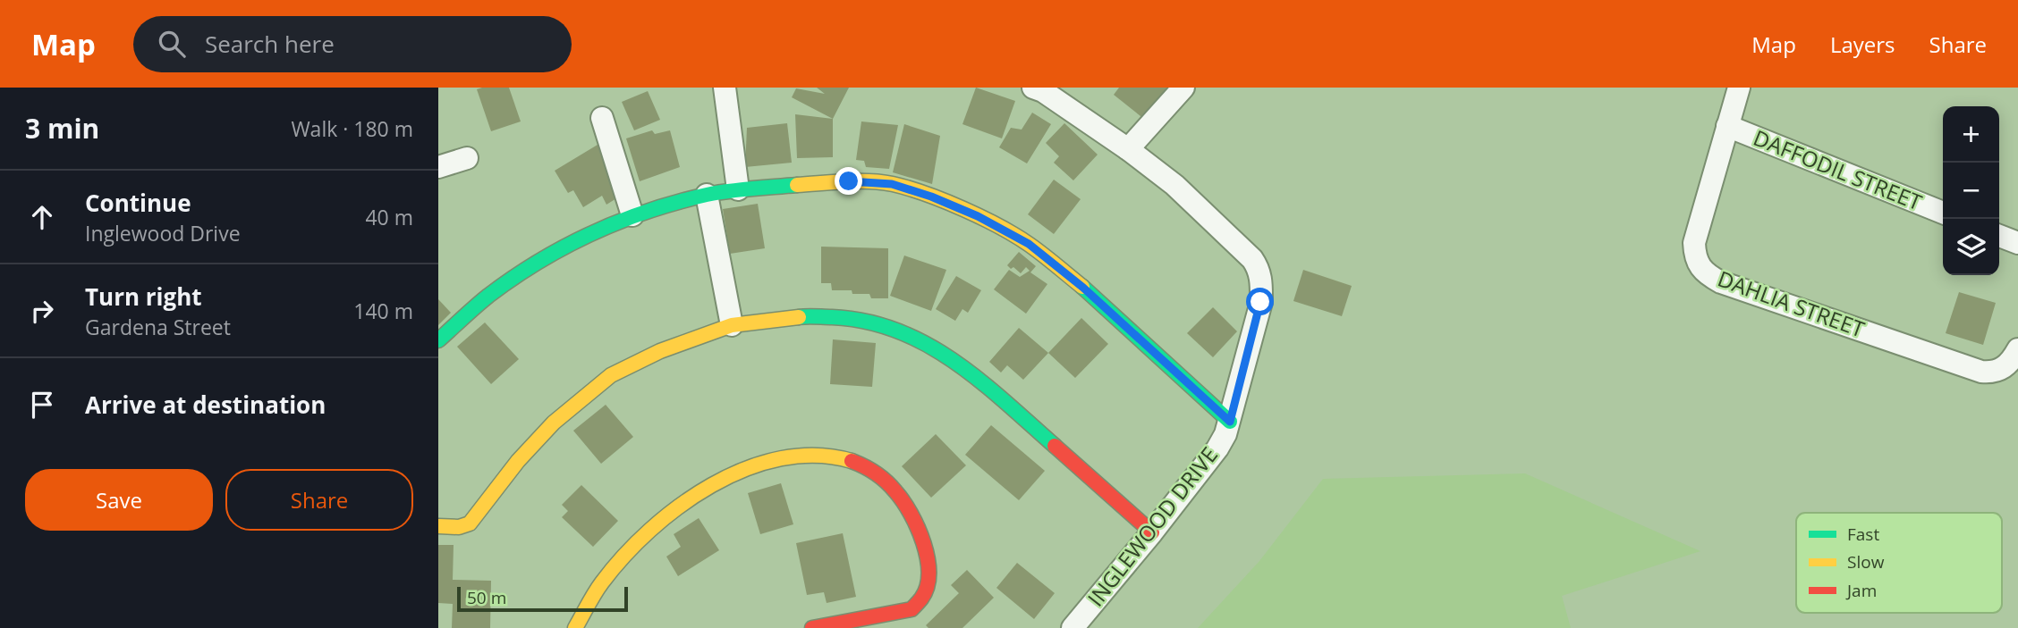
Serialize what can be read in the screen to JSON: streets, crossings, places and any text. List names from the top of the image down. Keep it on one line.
{"streets":{"street":["DAFFODIL STREET","DAHLIA STREET","INGLEWOOD DRIVE"]},"crossings":[["DAFFODIL STREET","DAHLIA STREET"]],"legend":["Fast","Slow","Jam"],"scale_bar":"50 m","page":{"header":"Map","search":"Search here","nav":["Map","Layers","Share"],"heading":["3 min","Walk · 180 m"],"map_buttons":["+","−"],"list":[["Continue","Inglewood Drive","40 m"],["Turn right","Gardena Street","140 m"],"Arrive at destination"],"buttons":["Save","Share"],"scale":"50 m"}}
